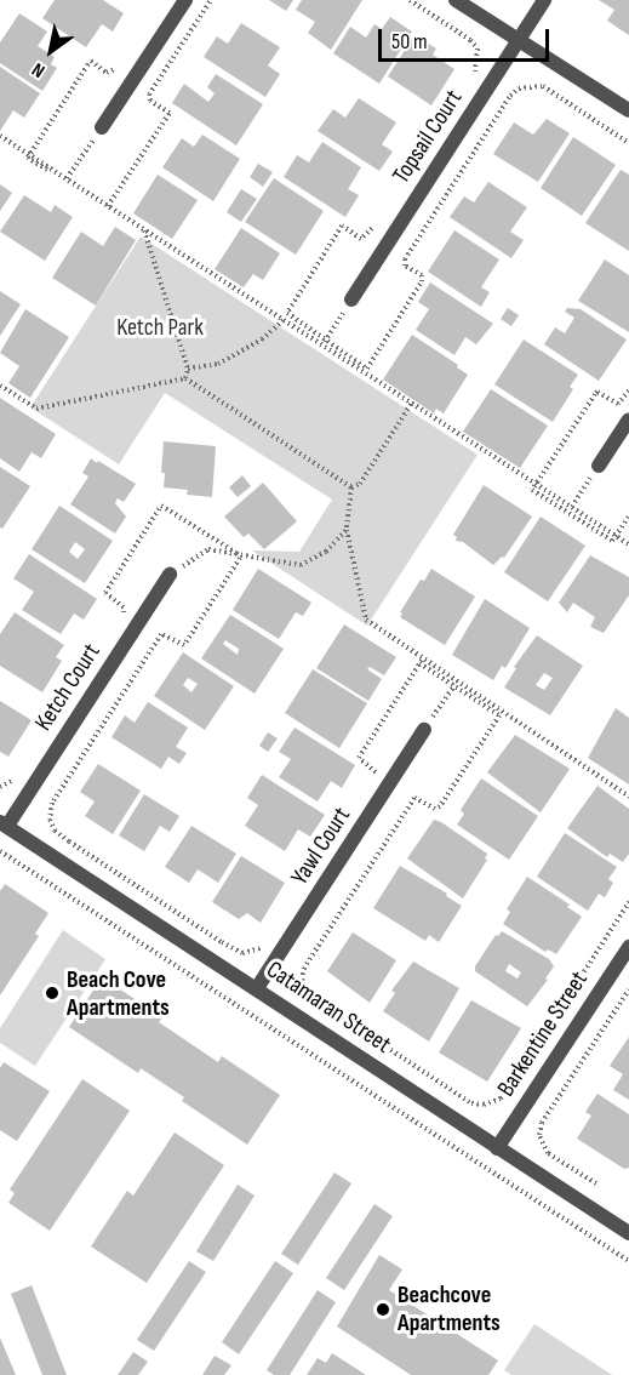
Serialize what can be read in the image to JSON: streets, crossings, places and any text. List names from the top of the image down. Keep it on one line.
{"streets":{"street":["Topsail Court","Ketch Court","Yawl Court","Catamaran Street","Barkentine Street"]},"crossings":[["Ketch Court","Catamaran Street"],["Yawl Court","Catamaran Street"],["Catamaran Street","Barkentine Street"]],"parks":["Ketch Park"],"places":["Beach Cove Apartments","Beachcove Apartments"],"scale_bar":"50 m","north":"bottom left"}
